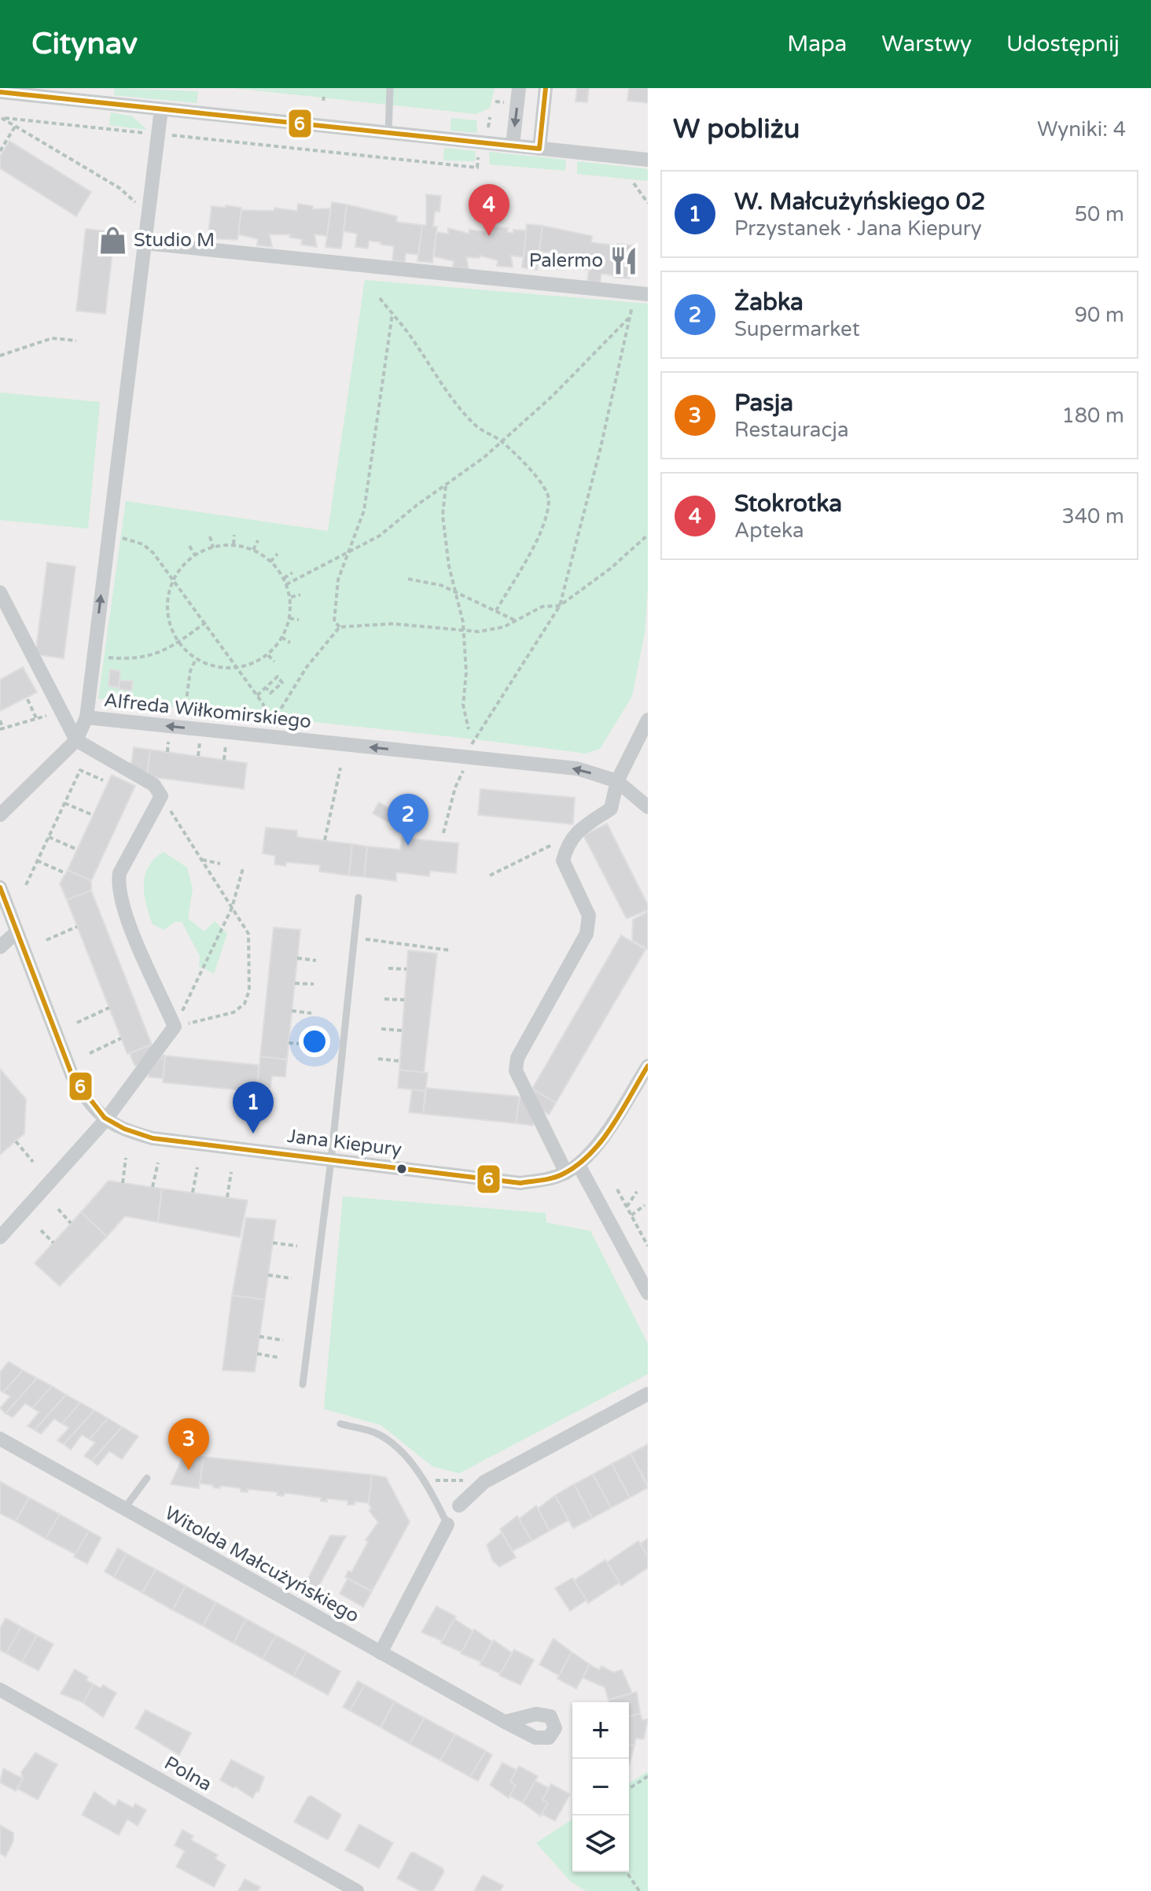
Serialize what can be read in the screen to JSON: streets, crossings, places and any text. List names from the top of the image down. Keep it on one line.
{"streets":{"street":["Alfreda Wiłkomirskiego","Jana Kiepury","Witolda Małcużyńskiego","Polna"]},"one_way":["Alfreda Wiłkomirskiego"],"places":{"shop":["Studio M"],"restaurant":["Palermo"]},"lines":["transit line 6"],"page":{"header":"Citynav","nav":["Mapa","Warstwy","Udostępnij"],"heading":["W pobliżu","Wyniki: 4"],"list":[{"mark":"1","name":"W. Małcużyńskiego 02","note":"Przystanek · Jana Kiepury","value":"50 m"},{"mark":"2","name":"Żabka","note":"Supermarket","value":"90 m"},{"mark":"3","name":"Pasja","note":"Restauracja","value":"180 m"},{"mark":"4","name":"Stokrotka","note":"Apteka","value":"340 m"}],"pins":["4","2","1","3"],"map_buttons":["+","−"]}}
